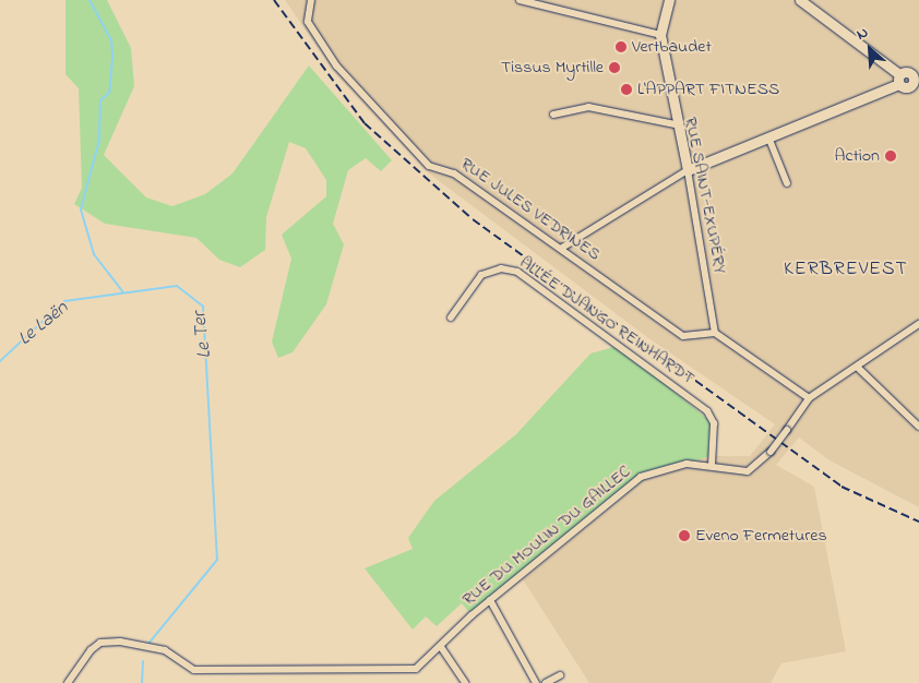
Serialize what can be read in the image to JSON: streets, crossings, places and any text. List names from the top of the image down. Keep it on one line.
{"streets":{"street":["RUE SAINT-EXUPÉRY","RUE JULES VEDRINES","ALLÉE DJANGO REINHARDT","RUE DU MOULIN DU GAILLEC"]},"crossings":[["RUE SAINT-EXUPÉRY","RUE JULES VEDRINES"],["ALLÉE DJANGO REINHARDT","RUE DU MOULIN DU GAILLEC"]],"districts":["KERBREVEST"],"water":["Le Laën","Le Ter"],"places":["Vertbaudet","Tissus Myrtille","L'APPART FITNESS","Action","Eveno Fermetures"],"north":"top left"}
